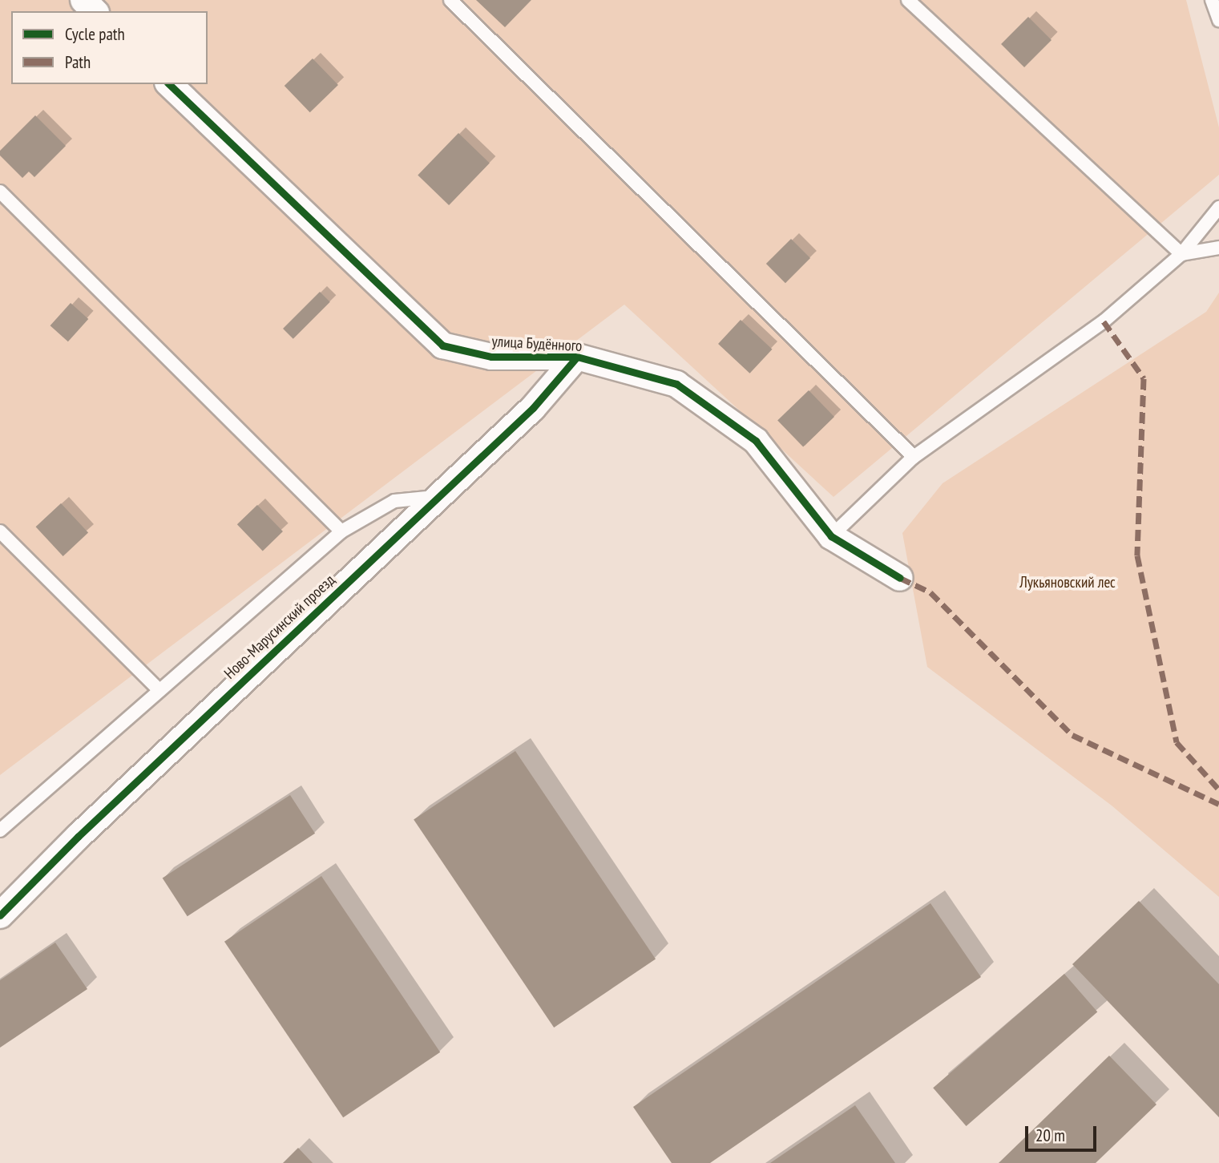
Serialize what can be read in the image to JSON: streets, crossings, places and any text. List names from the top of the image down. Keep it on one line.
{"streets":{"street":["улица Будённого","Ново-Марусинский проезд"]},"crossings":[["улица Будённого","Ново-Марусинский проезд"]],"parks":["Лукьяновский лес"],"legend":["Cycle path","Path"],"scale_bar":"20 m"}
